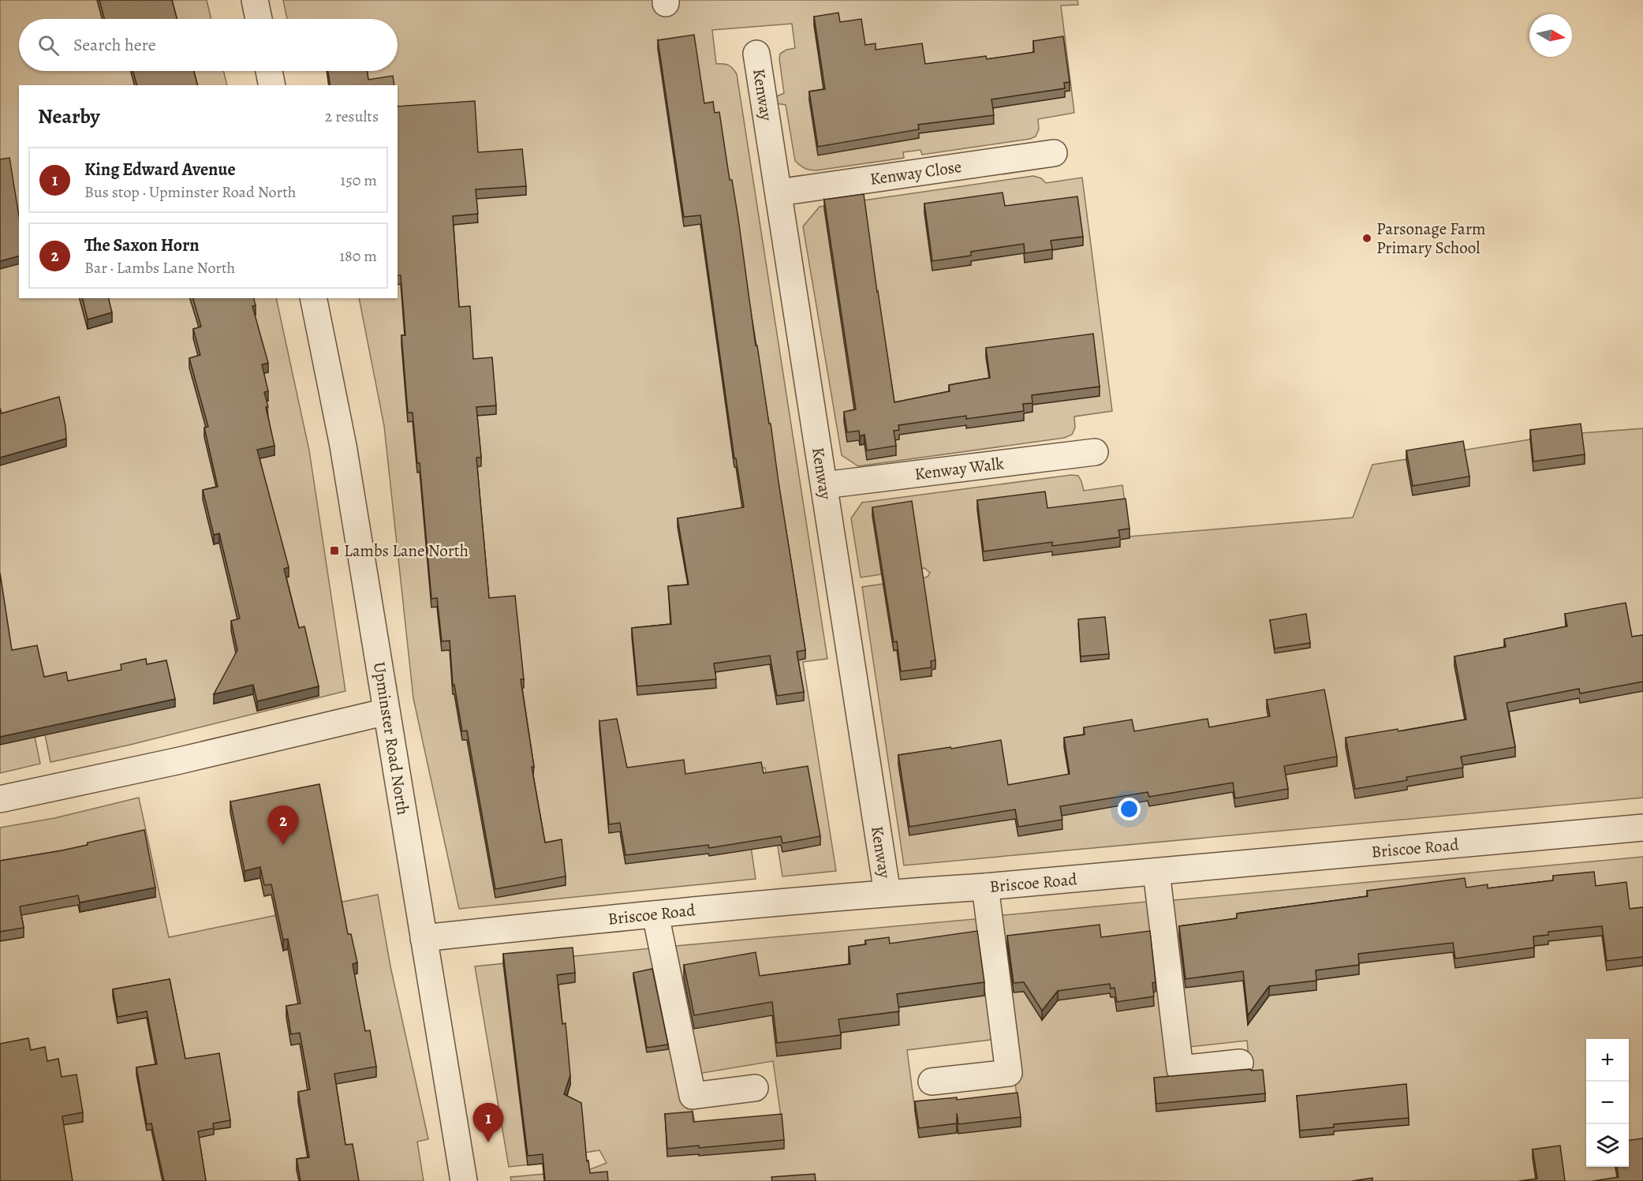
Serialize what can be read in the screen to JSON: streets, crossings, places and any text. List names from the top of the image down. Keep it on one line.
{"streets":{"street":["Kenway","Kenway Close","Kenway Walk","Upminster Road North","Briscoe Road"]},"crossings":[["Kenway","Kenway Close"],["Kenway","Kenway Walk"],["Kenway","Briscoe Road"],["Upminster Road North","Briscoe Road"]],"places":{"other":["Parsonage Farm Primary School"],"transit":["Lambs Lane North"]},"north":"right","page":{"search":"Search here","heading":["Nearby","2 results"],"list":[{"mark":"1","name":"King Edward Avenue","note":"Bus stop · Upminster Road North","value":"150 m"},{"mark":"2","name":"The Saxon Horn","note":"Bar · Lambs Lane North","value":"180 m"}],"pins":["2","1"],"map_buttons":["+","−"]}}
